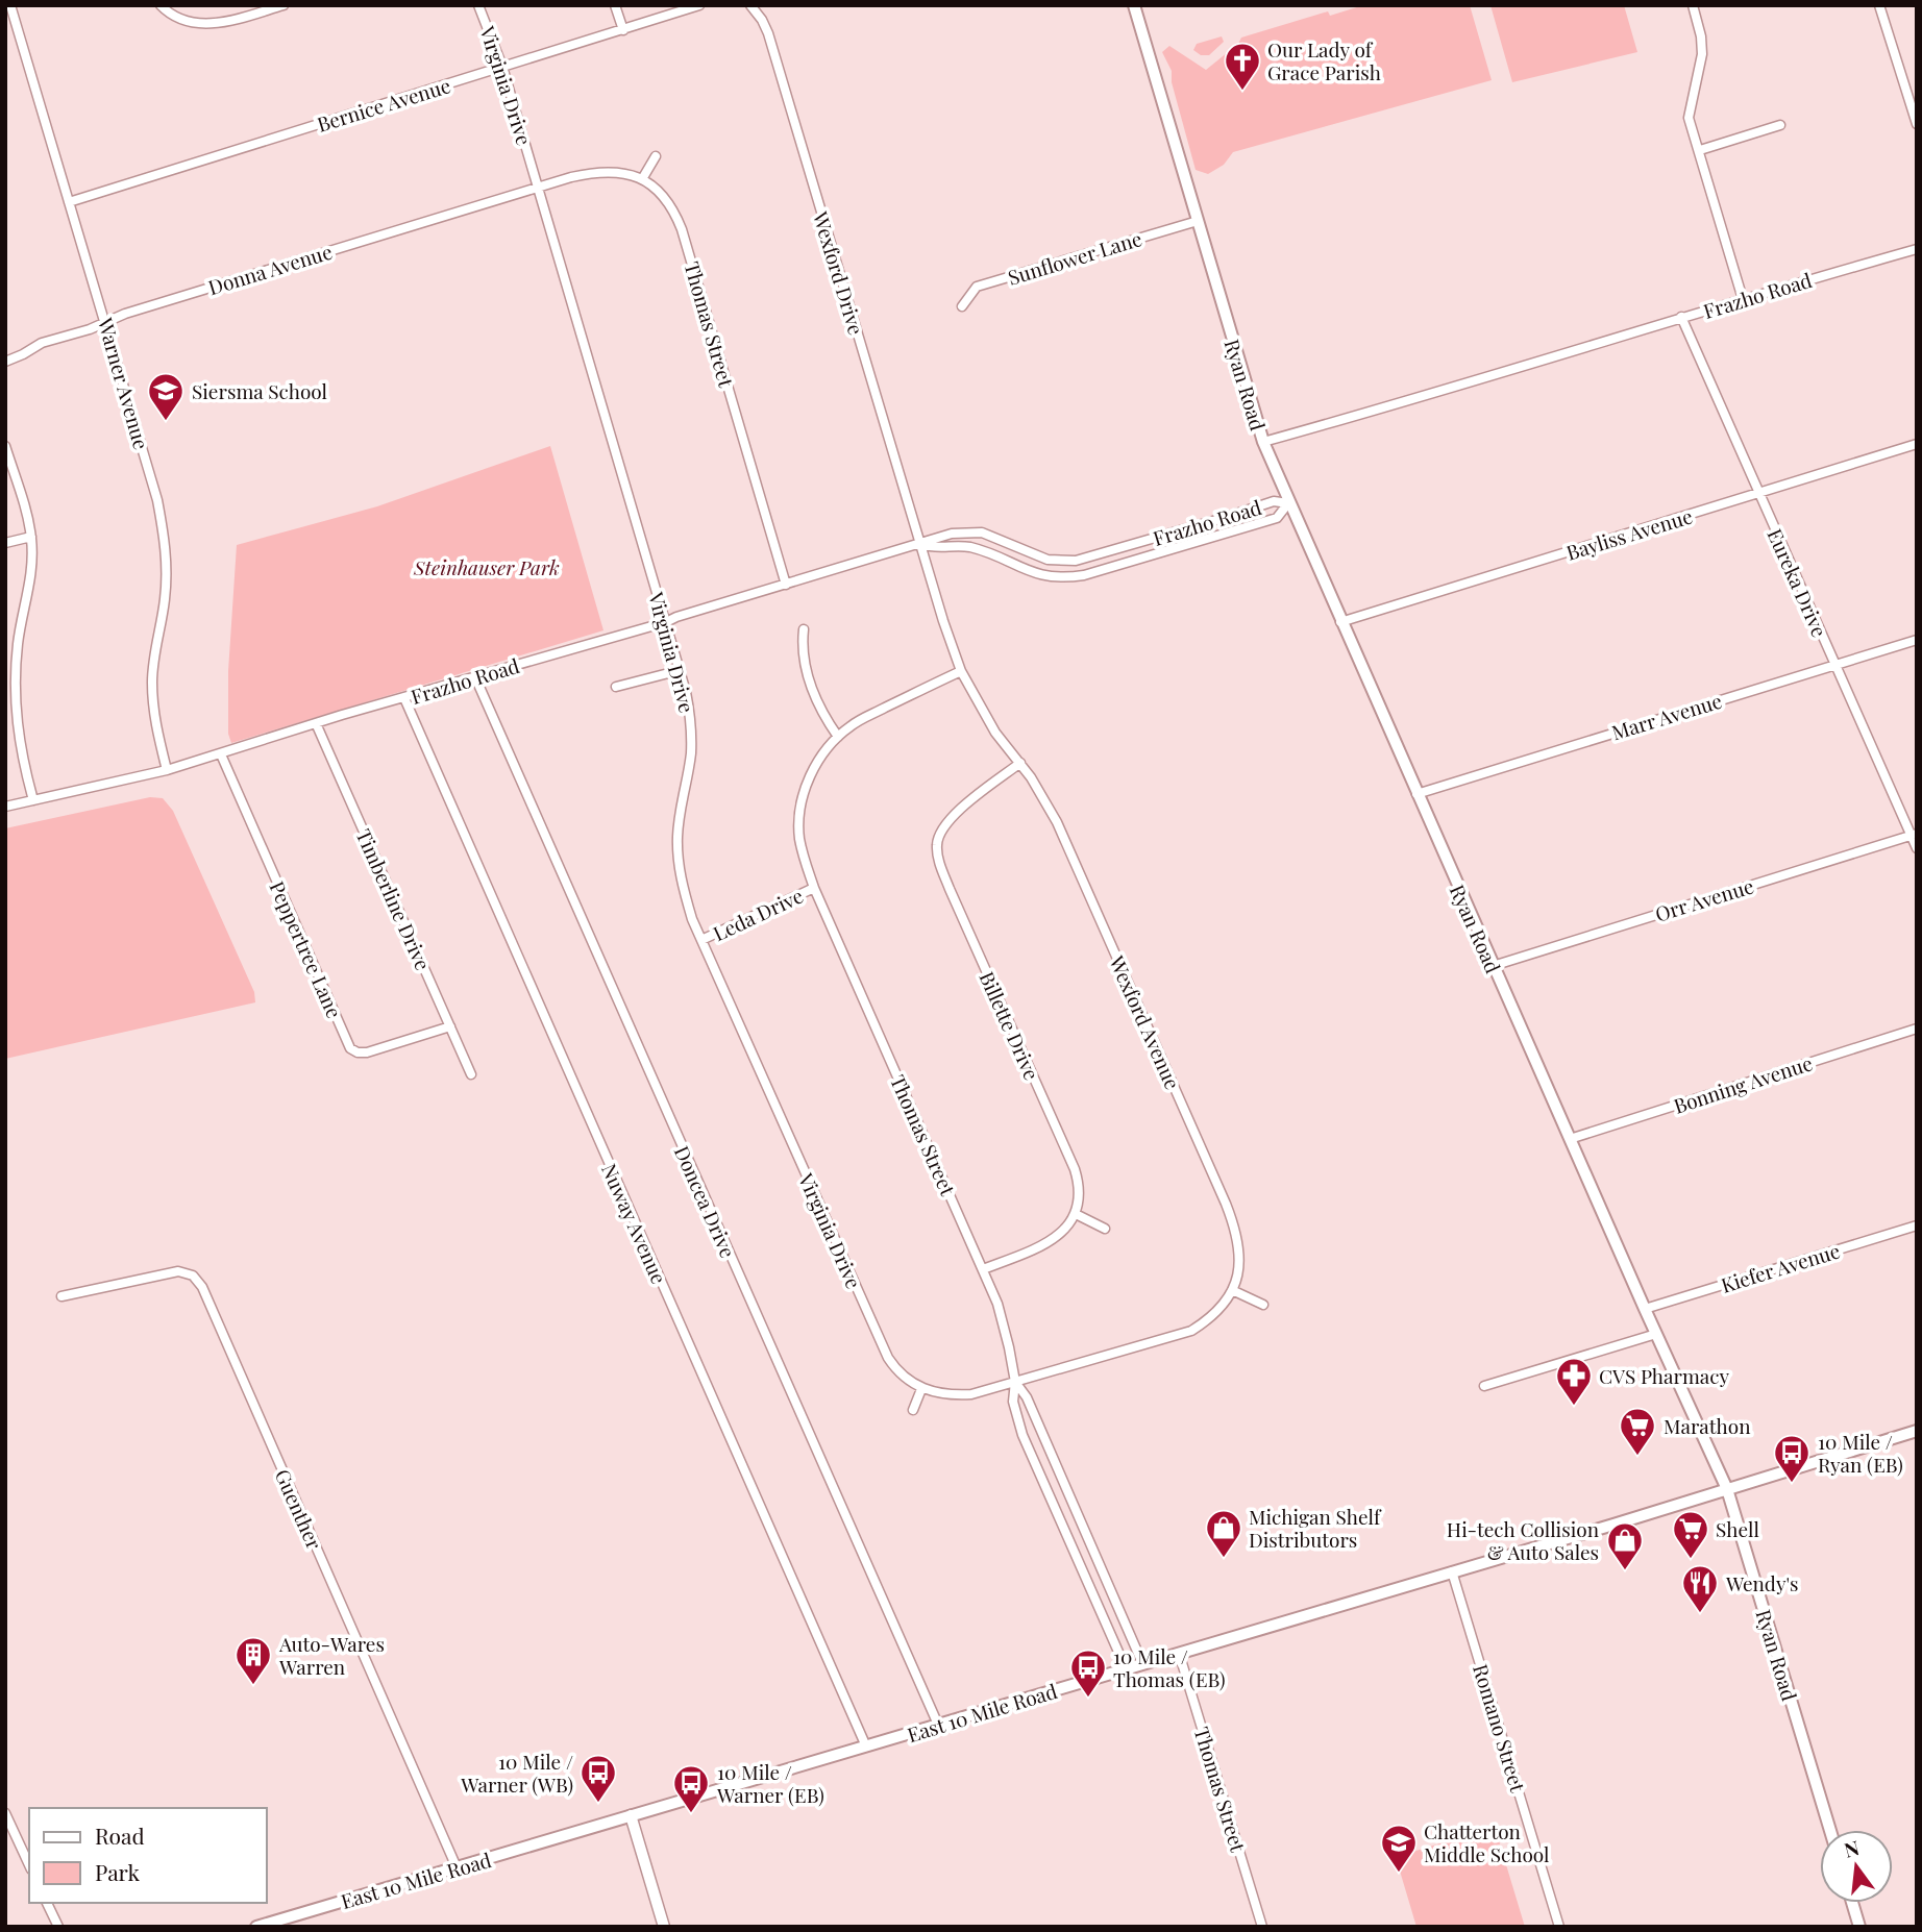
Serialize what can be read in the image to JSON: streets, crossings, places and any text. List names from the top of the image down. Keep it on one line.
{"streets":{"main road":["Ryan Road","East 10 Mile Road"],"street":["Virginia Drive","Bernice Avenue","Sunflower Lane","Donna Avenue","Wexford Drive","Frazho Road","Thomas Street","Warner Avenue","Bayliss Avenue","Eureka Drive","Marr Avenue","Timberline Drive","Orr Avenue","Leda Drive","Peppertree Lane","Wexford Avenue","Billette Drive","Bonning Avenue","Doncea Drive","Nuway Avenue","Kiefer Avenue","Guenther","Romano Street"]},"crossings":[["Virginia Drive","Bernice Avenue"],["Virginia Drive","Donna Avenue"],["Virginia Drive","Frazho Road"],["Virginia Drive","Leda Drive"],["Bernice Avenue","Warner Avenue"],["Sunflower Lane","Ryan Road"],["Donna Avenue","Warner Avenue"],["Wexford Drive","Frazho Road"],["Wexford Drive","Wexford Avenue"],["Frazho Road","Thomas Street"],["Frazho Road","Warner Avenue"],["Frazho Road","Ryan Road"],["Frazho Road","Eureka Drive"],["Frazho Road","Timberline Drive"],["Frazho Road","Peppertree Lane"],["Frazho Road","Wexford Avenue"],["Frazho Road","Doncea Drive"],["Frazho Road","Nuway Avenue"],["Thomas Street","Leda Drive"],["Thomas Street","Wexford Avenue"],["Thomas Street","East 10 Mile Road"],["Ryan Road","Bayliss Avenue"],["Ryan Road","Marr Avenue"],["Ryan Road","Orr Avenue"],["Ryan Road","Bonning Avenue"],["Ryan Road","Kiefer Avenue"],["Ryan Road","East 10 Mile Road"],["Bayliss Avenue","Eureka Drive"],["Eureka Drive","Marr Avenue"],["Eureka Drive","Orr Avenue"],["Timberline Drive","Peppertree Lane"],["Wexford Avenue","Billette Drive"],["Doncea Drive","East 10 Mile Road"],["Nuway Avenue","East 10 Mile Road"],["Guenther","East 10 Mile Road"],["East 10 Mile Road","Romano Street"]],"parks":["Steinhauser Park"],"places":{"church":["Our Lady of Grace Parish"],"school or university":["Siersma School","Chatterton Middle School"],"pharmacy":["CVS Pharmacy"],"supermarket":["Marathon","Shell"],"bus stop":["10 Mile / Ryan (EB)","10 Mile / Thomas (EB)","10 Mile / Warner (WB)","10 Mile / Warner (EB)"],"shop":["Michigan Shelf Distributors","Hi-tech Collision & Auto Sales"],"restaurant":["Wendy's"],"building":["Auto-Wares Warren"]},"legend":["Road","Park"],"north":"top"}
